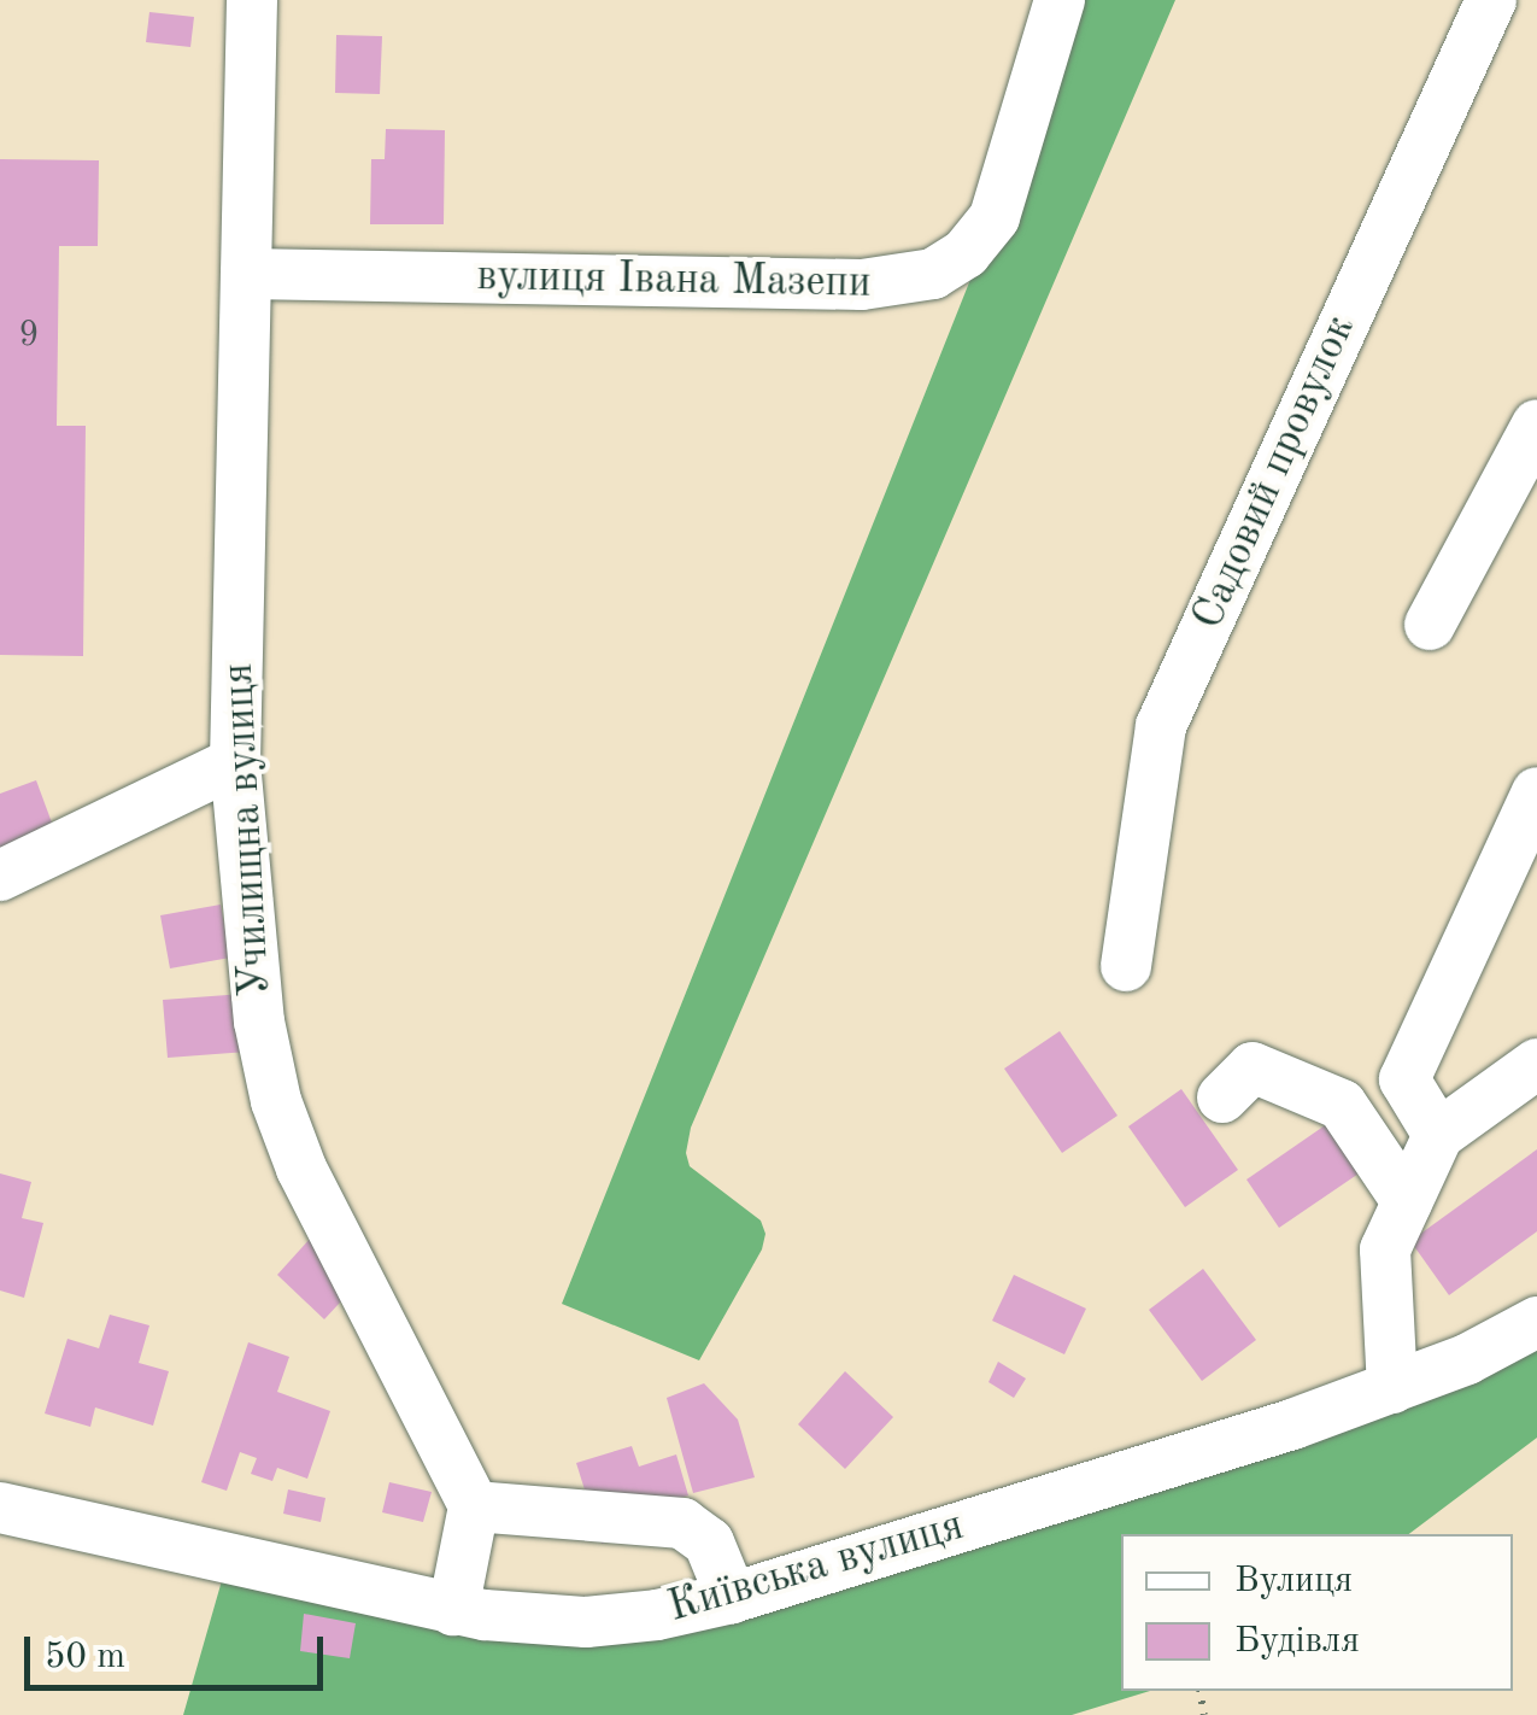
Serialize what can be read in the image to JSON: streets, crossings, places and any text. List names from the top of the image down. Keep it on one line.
{"streets":{"street":["вулиця Івана Мазепи","Садовий провулок","Училищна вулиця","Київська вулиця"]},"crossings":[["вулиця Івана Мазепи","Училищна вулиця"]],"house_numbers":["9"],"legend":["Вулиця","Будівля"],"scale_bar":"50 m"}
